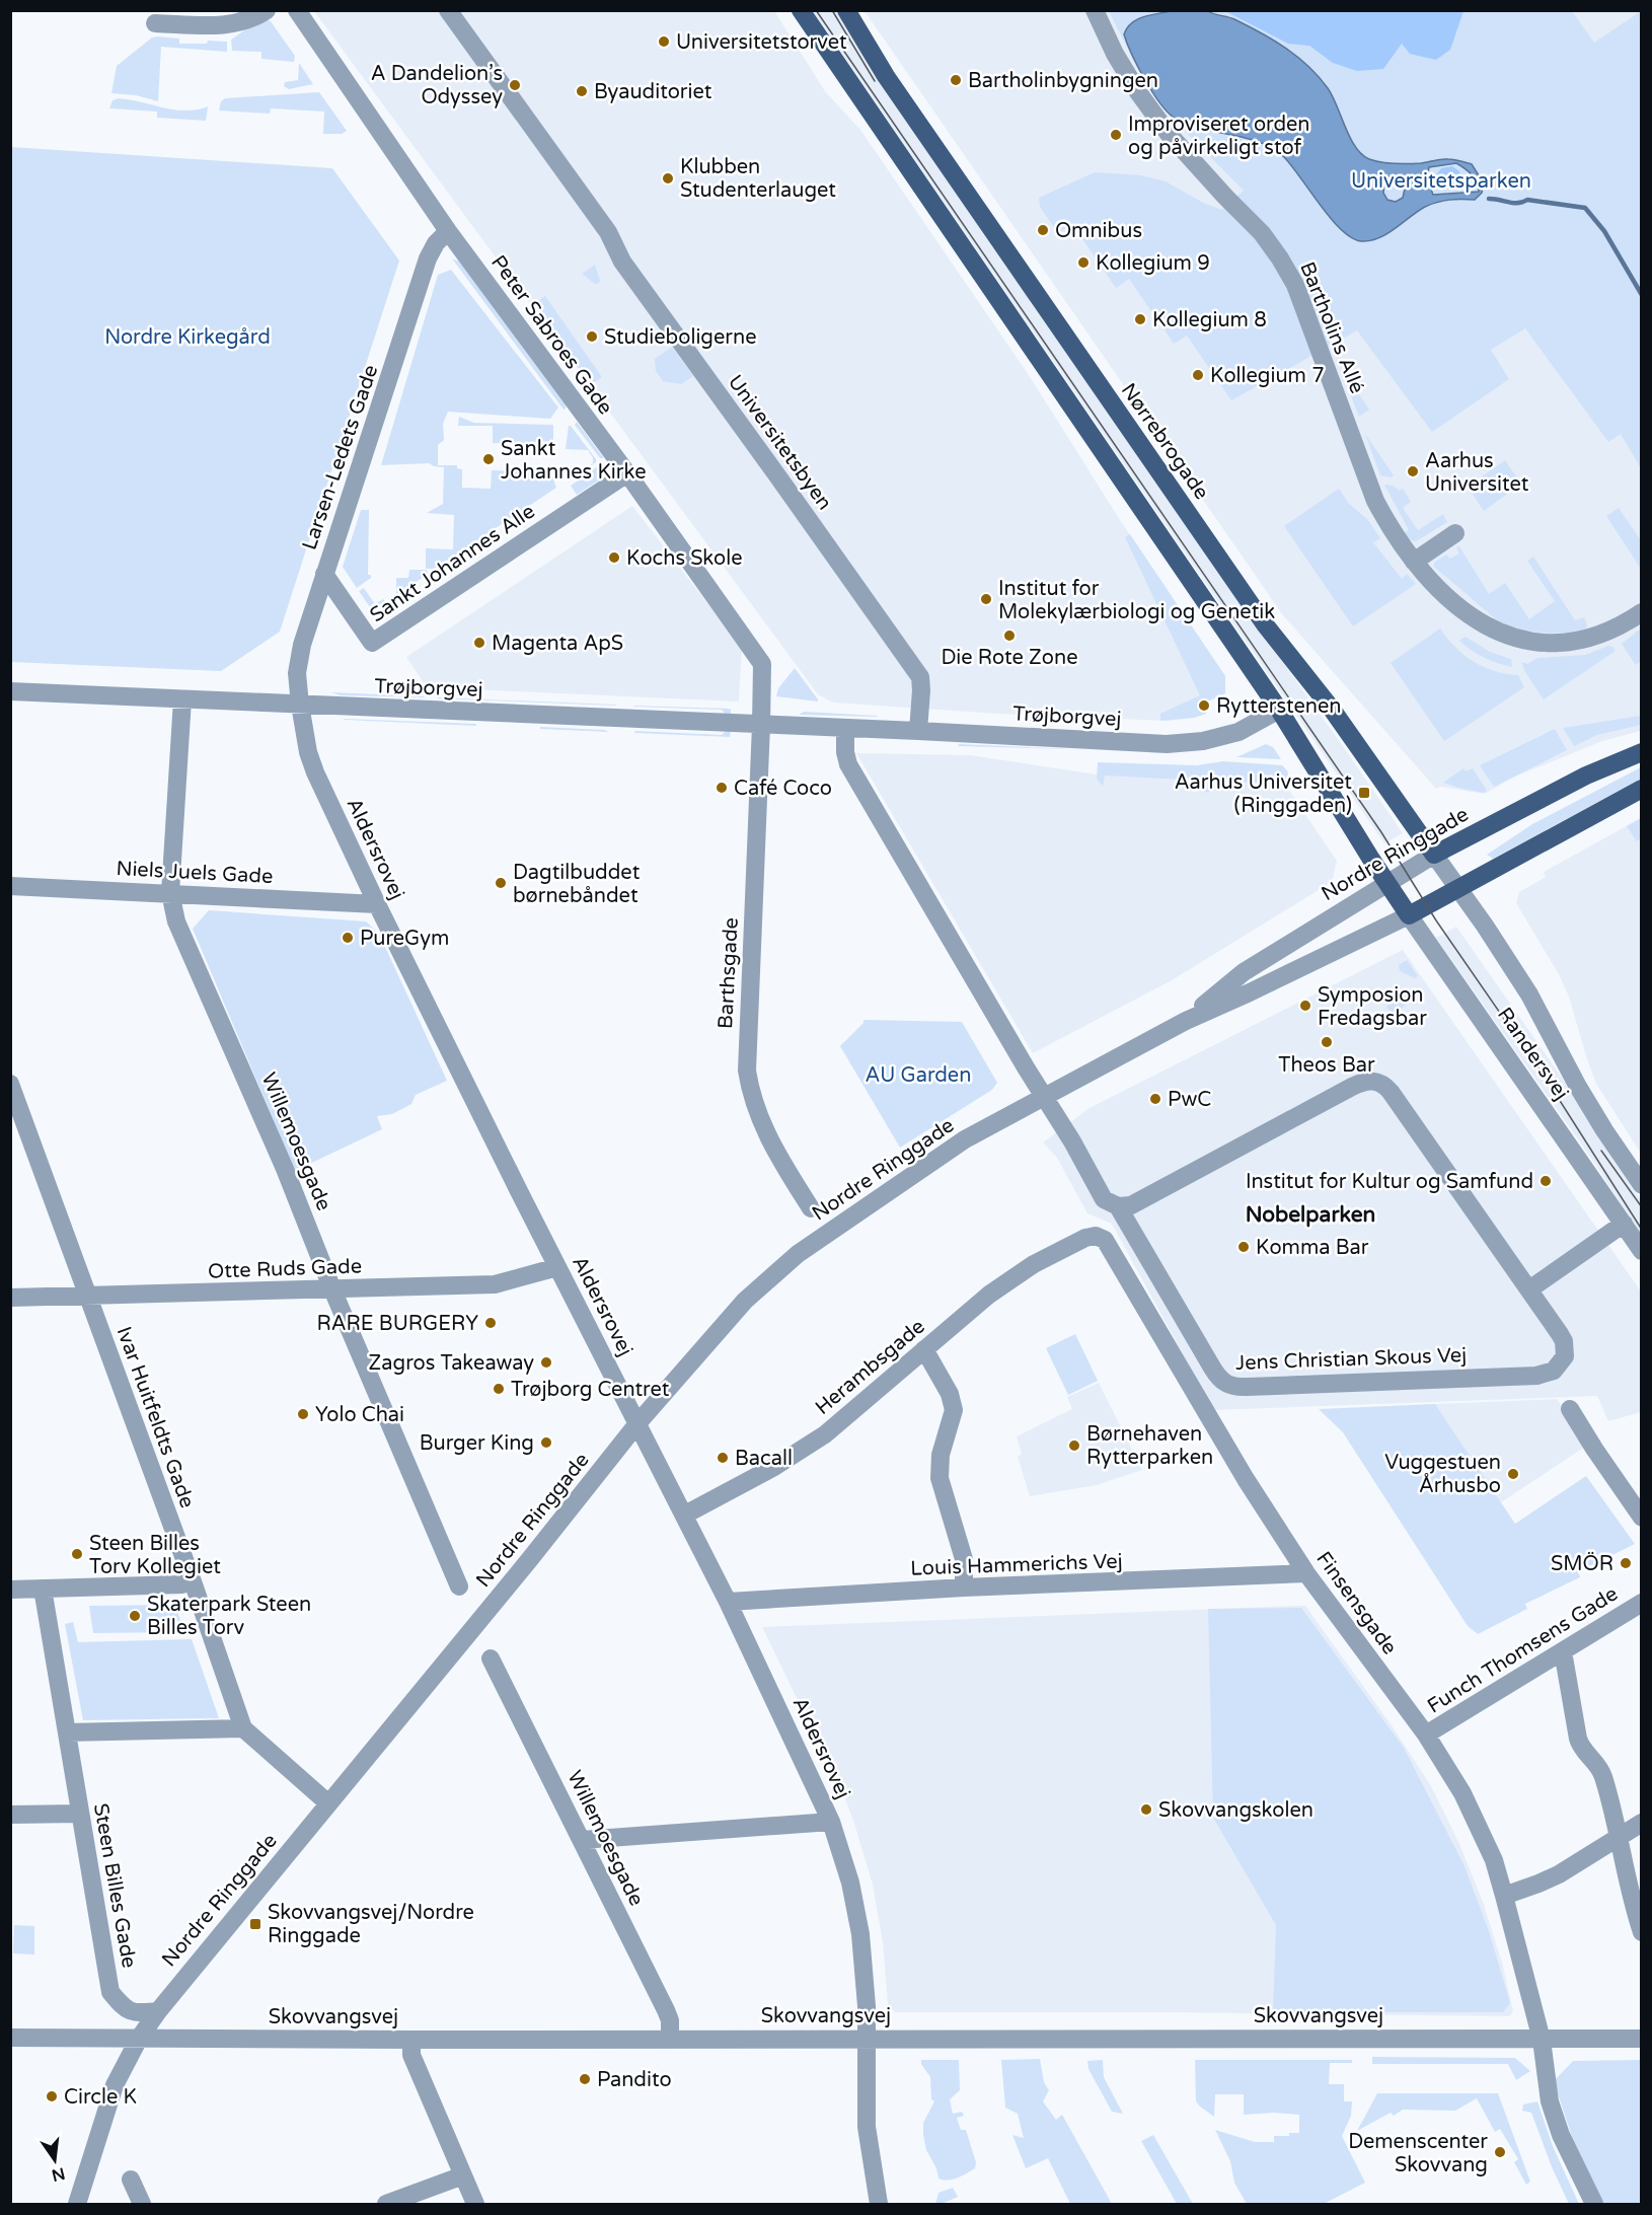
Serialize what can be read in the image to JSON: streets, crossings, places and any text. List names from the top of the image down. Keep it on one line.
{"streets":{"main road":["Nørrebrogade","Nordre Ringgade","Randersvej"],"street":["Bartholins Allé","Peter Sabroes Gade","Universitetsbyen","Larsen-Ledets Gade","Sankt Johannes Alle","Trøjborgvej","Aldersrovej","Niels Juels Gade","Barthsgade","Willemoesgade","Otte Ruds Gade","Jens Christian Skous Vej","Herambsgade","Ivar Huitfeldts Gade","Louis Hammerichs Vej","Finsensgade","Funch Thomsens Gade","Steen Billes Gade","Skovvangsvej"]},"crossings":[["Peter Sabroes Gade","Larsen-Ledets Gade"],["Peter Sabroes Gade","Sankt Johannes Alle"],["Peter Sabroes Gade","Trøjborgvej"],["Peter Sabroes Gade","Barthsgade"],["Nørrebrogade","Nordre Ringgade"],["Nørrebrogade","Randersvej"],["Universitetsbyen","Trøjborgvej"],["Larsen-Ledets Gade","Sankt Johannes Alle"],["Larsen-Ledets Gade","Trøjborgvej"],["Larsen-Ledets Gade","Aldersrovej"],["Trøjborgvej","Aldersrovej"],["Trøjborgvej","Barthsgade"],["Trøjborgvej","Willemoesgade"],["Aldersrovej","Nordre Ringgade"],["Aldersrovej","Niels Juels Gade"],["Aldersrovej","Otte Ruds Gade"],["Aldersrovej","Herambsgade"],["Aldersrovej","Louis Hammerichs Vej"],["Aldersrovej","Skovvangsvej"],["Nordre Ringgade","Randersvej"],["Nordre Ringgade","Jens Christian Skous Vej"],["Nordre Ringgade","Ivar Huitfeldts Gade"],["Nordre Ringgade","Steen Billes Gade"],["Nordre Ringgade","Skovvangsvej"],["Niels Juels Gade","Willemoesgade"],["Willemoesgade","Otte Ruds Gade"],["Willemoesgade","Skovvangsvej"],["Otte Ruds Gade","Ivar Huitfeldts Gade"],["Herambsgade","Finsensgade"],["Louis Hammerichs Vej","Finsensgade"],["Finsensgade","Funch Thomsens Gade"],["Finsensgade","Skovvangsvej"]],"districts":["Nobelparken"],"parks":["Universitetsparken","Nordre Kirkegård","AU Garden"],"places":{"other":["Universitetstorvet","Bartholinbygningen","A Dandelion’s Odyssey","Byauditoriet","Improviseret orden og påvirkeligt stof","Klubben Studenterlauget","Omnibus","Kollegium 9","Kollegium 8","Studieboligerne","Kollegium 7","Sankt Johannes Kirke","Aarhus Universitet","Kochs Skole","Institut for Molekylærbiologi og Genetik","Die Rote Zone","Magenta ApS","Rytterstenen","Café Coco","Dagtilbuddet børnebåndet","PureGym","Symposion Fredagsbar","Theos Bar","PwC","Institut for Kultur og Samfund","Komma Bar","RARE BURGERY","Zagros Takeaway","Trøjborg Centret","Yolo Chai","Burger King","Børnehaven Rytterparken","Bacall","Vuggestuen Århusbo","Steen Billes Torv Kollegiet","SMÖR","Skaterpark Steen Billes Torv","Skovvangskolen","Pandito","Circle K","Demenscenter Skovvang"],"transit":["Aarhus Universitet (Ringgaden)","Skovvangsvej/Nordre Ringgade"]},"north":"bottom"}
